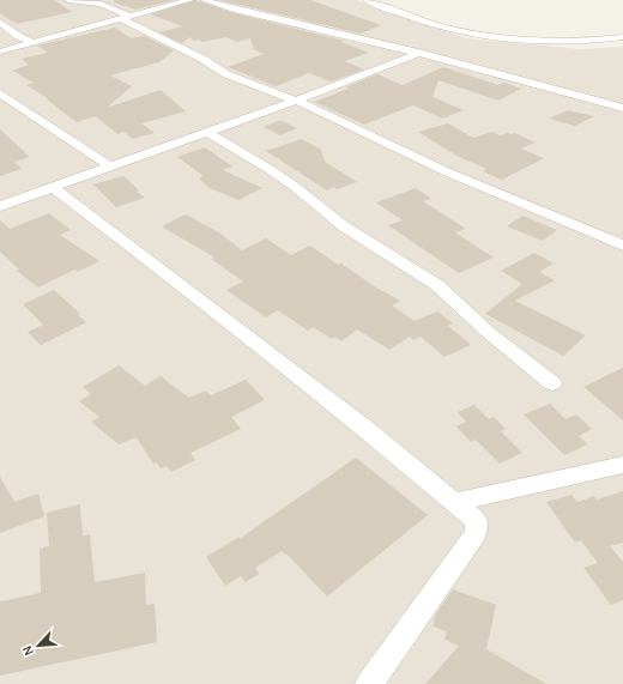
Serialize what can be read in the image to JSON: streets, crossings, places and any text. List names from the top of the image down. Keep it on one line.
{"north":"bottom left"}
